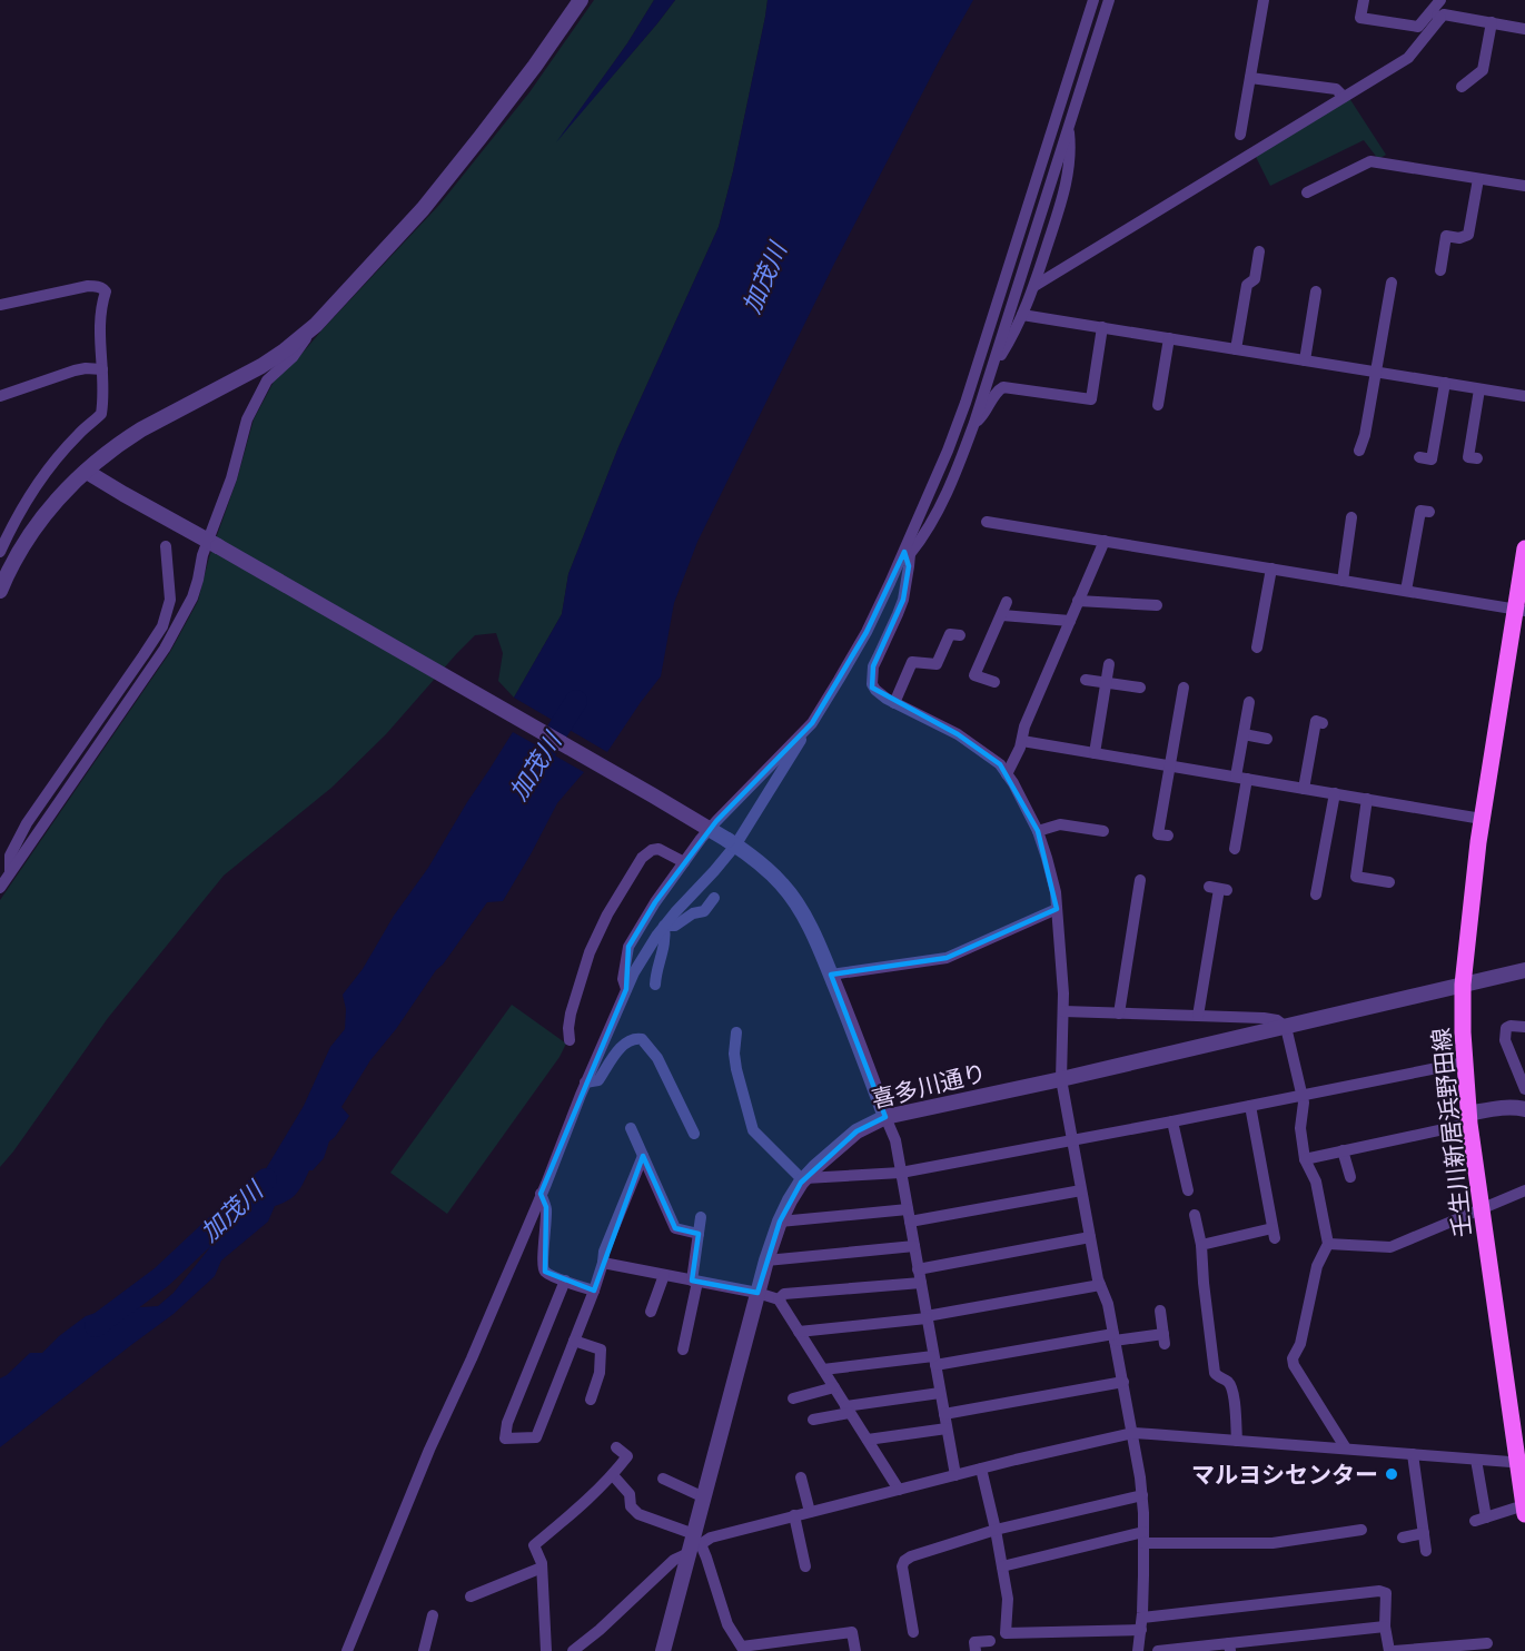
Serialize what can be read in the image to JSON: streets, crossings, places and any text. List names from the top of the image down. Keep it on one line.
{"streets":{"main road":["壬生川新居浜野田線"],"street":["喜多川通り"]},"crossings":[["喜多川通り","壬生川新居浜野田線"]],"water":["加茂川"],"places":["マルヨシセンター"]}
